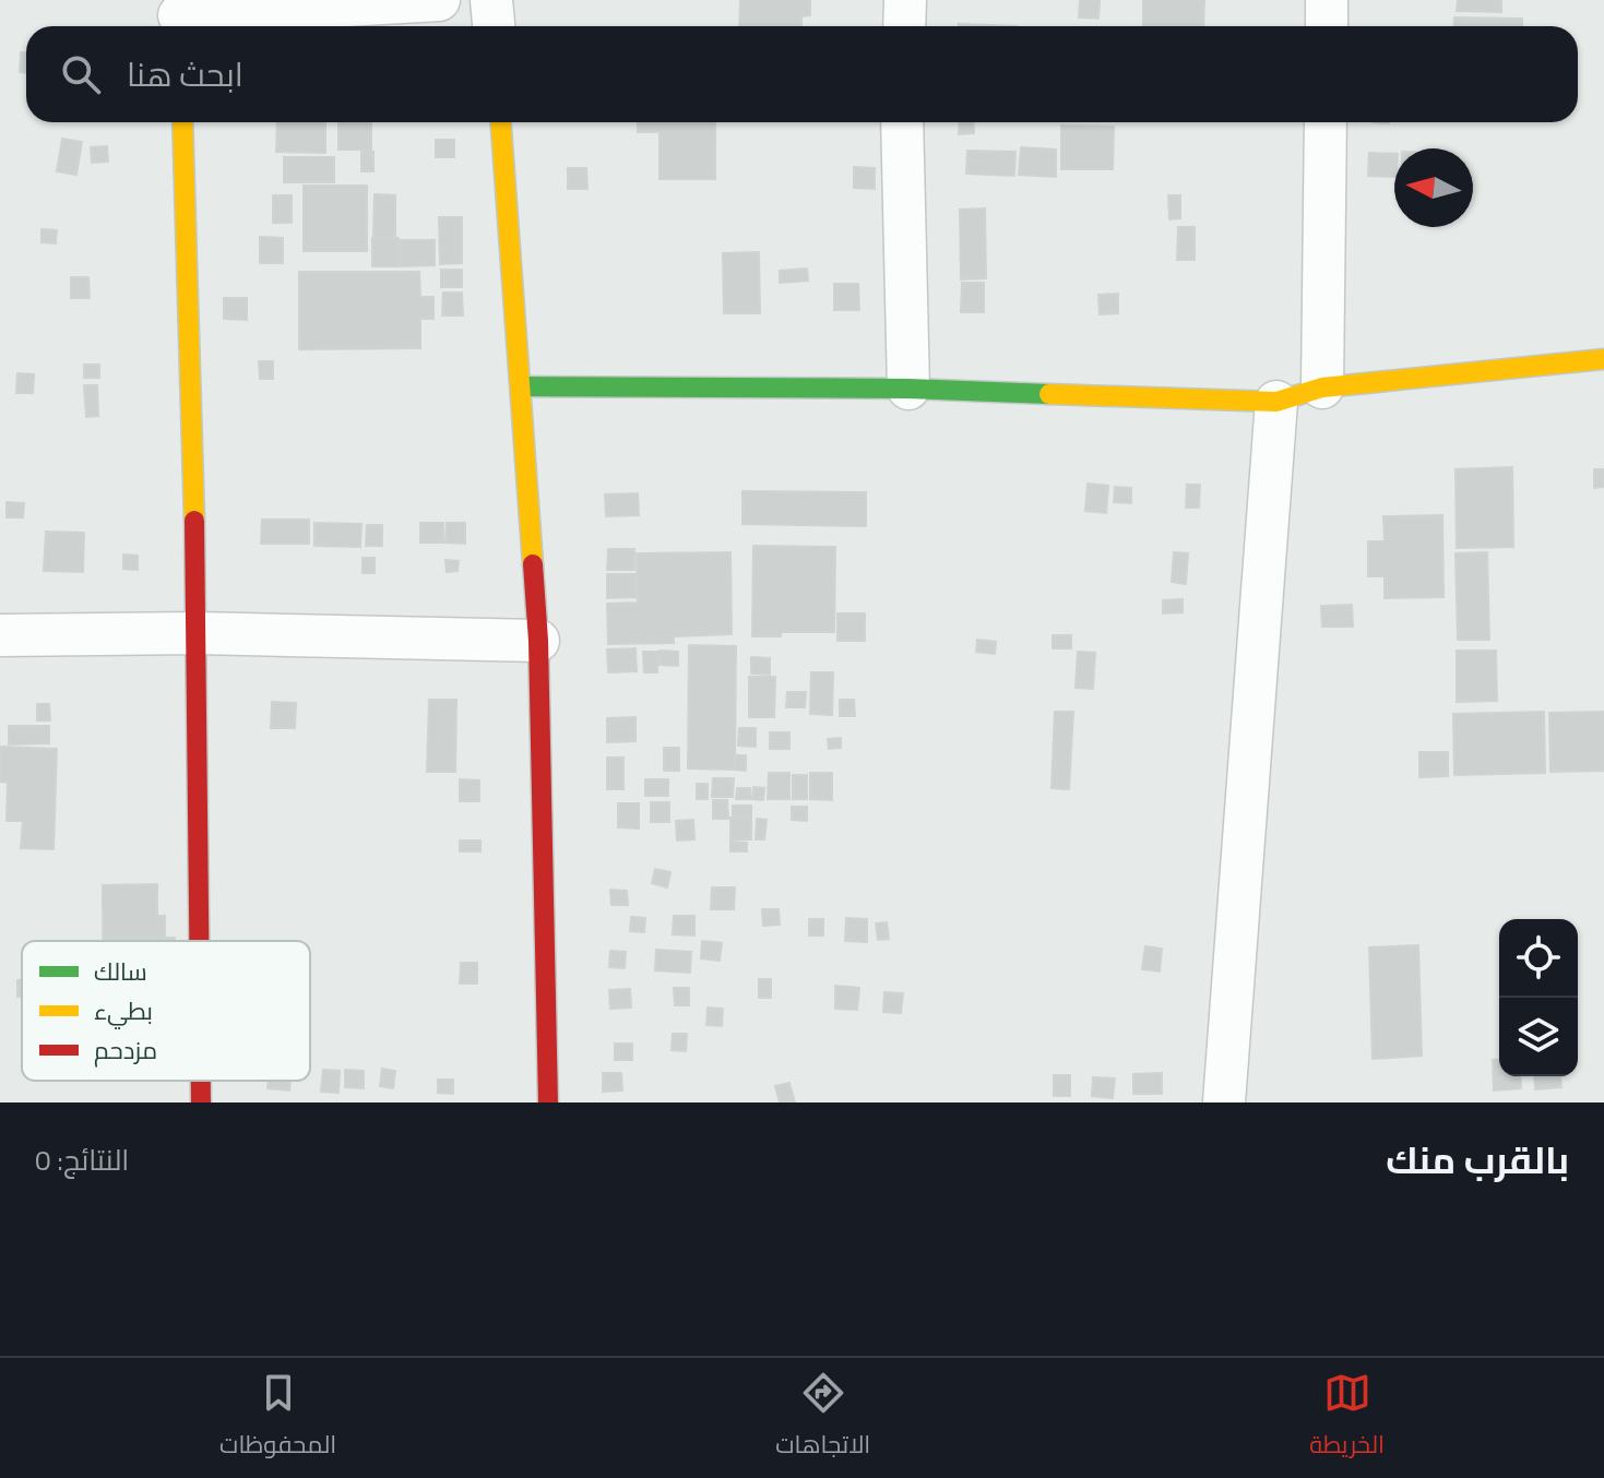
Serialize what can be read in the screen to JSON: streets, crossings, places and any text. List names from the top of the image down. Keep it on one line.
{"legend":["سالك","بطيء","مزدحم"],"north":"left","page":{"search":"ابحث هنا","heading":["بالقرب منك","النتائج: 0"],"nav":["الخريطة","الاتجاهات","المحفوظات"]}}
